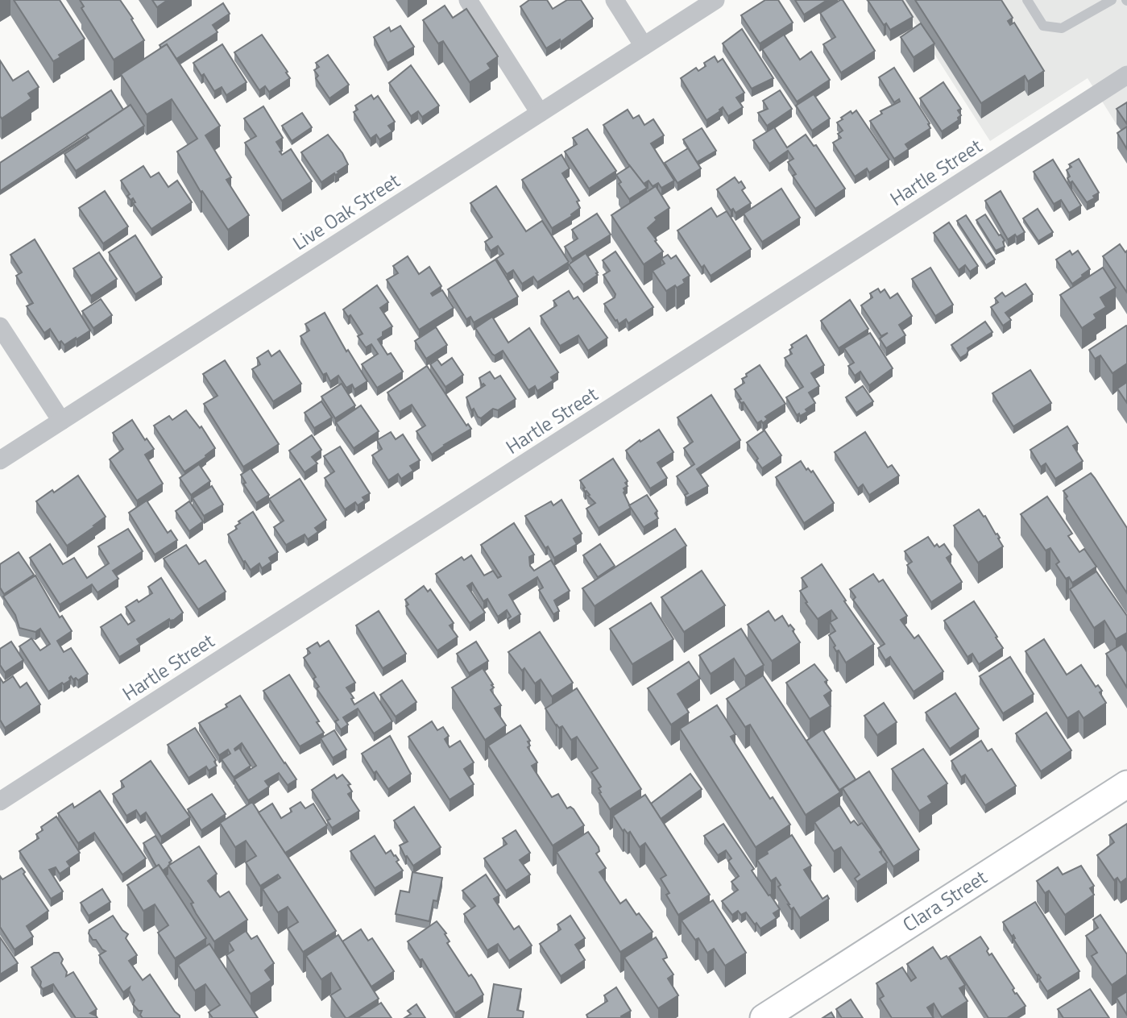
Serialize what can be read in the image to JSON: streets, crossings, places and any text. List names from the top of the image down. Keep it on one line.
{"streets":{"street":["Hartle Street","Live Oak Street","Clara Street"]}}
